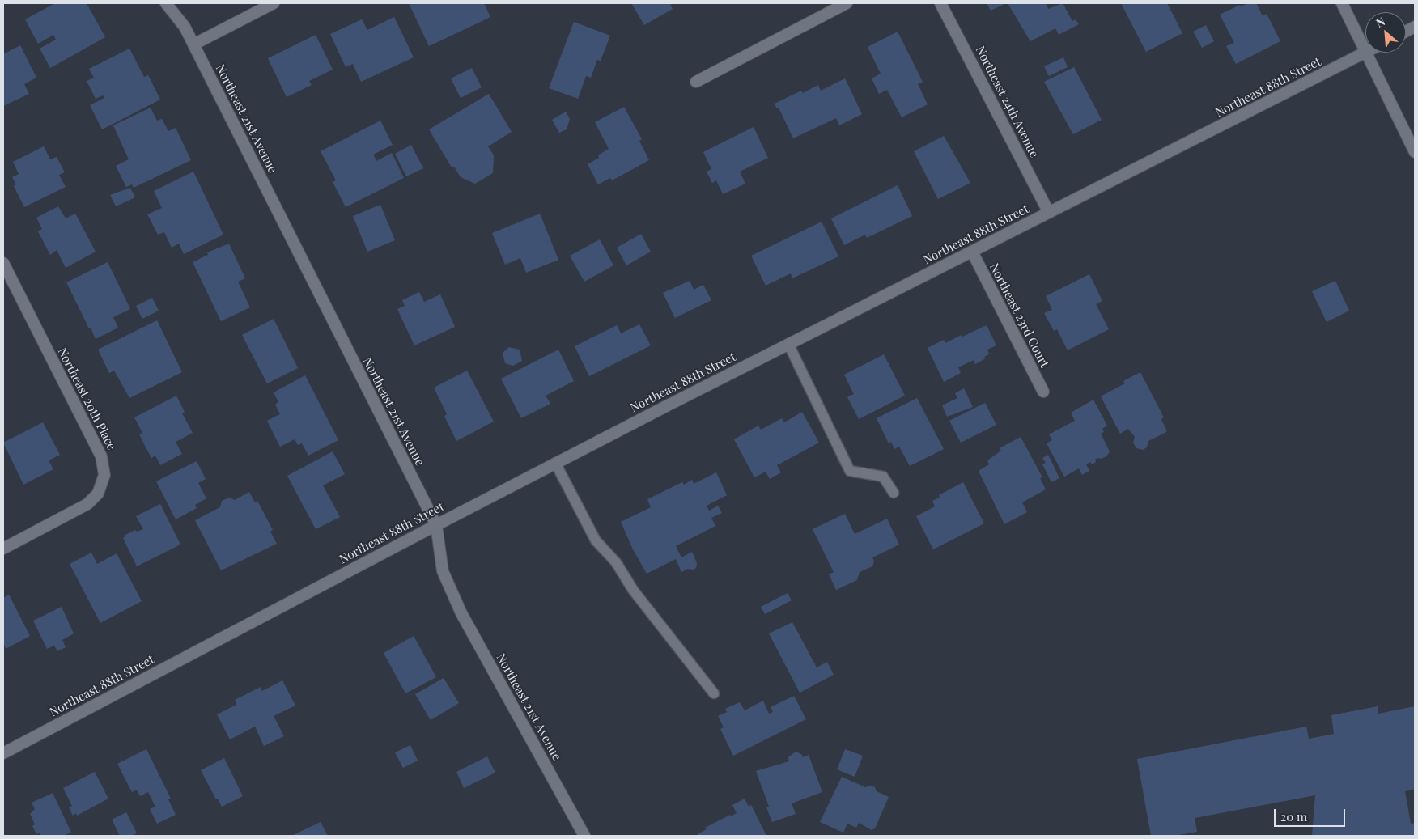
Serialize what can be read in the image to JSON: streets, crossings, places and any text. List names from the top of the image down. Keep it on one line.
{"streets":{"street":["Northeast 88th Street","Northeast 24th Avenue","Northeast 21st Avenue","Northeast 23rd Court","Northeast 20th Place"]},"crossings":[["Northeast 88th Street","Northeast 24th Avenue"],["Northeast 88th Street","Northeast 21st Avenue"],["Northeast 88th Street","Northeast 23rd Court"]],"scale_bar":"20 m","north":"top left"}
